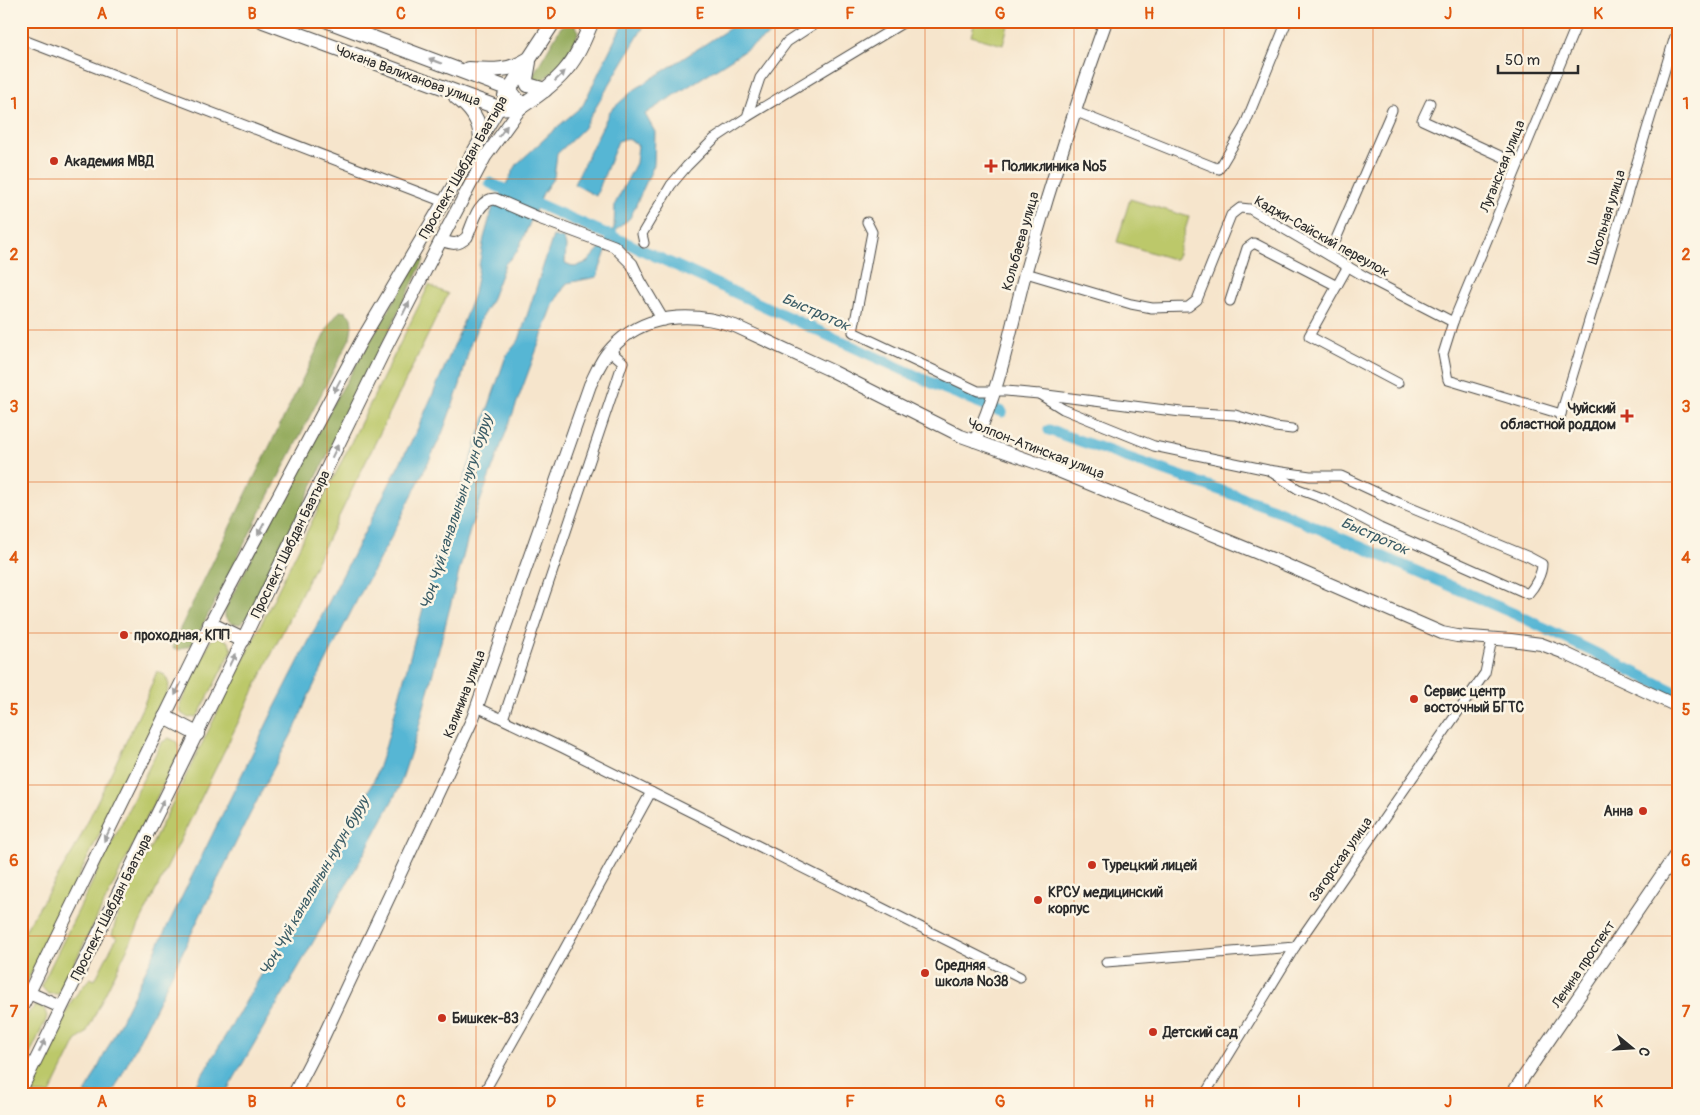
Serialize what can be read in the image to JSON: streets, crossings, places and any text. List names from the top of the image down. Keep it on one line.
{"streets":{"main road":["Чокана Валиханова улица","Проспект Шабдан Баатыра","Кольбаева улица","Чолпон-Атинская улица","Калинина улица","Ленина проспект"],"street":["Луганская улица","Школьная улица","Каджи-Сайский переулок","Загорская улица"]},"crossings":[["Чокана Валиханова улица","Проспект Шабдан Баатыра"],["Луганская улица","Школьная улица"],["Луганская улица","Каджи-Сайский переулок"],["Каджи-Сайский переулок","Кольбаева улица"],["Кольбаева улица","Чолпон-Атинская улица"],["Чолпон-Атинская улица","Калинина улица"],["Чолпон-Атинская улица","Загорская улица"]],"water":["Быстроток","Чоң Чүй каналынын нугун буруу"],"places":{"other":["Академия МВД","проходная, КПП","Сервис центр восточный БГТС","Анна","Турецкий лицей","КРСУ медицинский корпус","Средняя школа №38","Бишкек-83","Детский сад"],"health":["Поликлиника №5","Чуйский областной роддом"]},"scale_bar":"50 m","north":"right","grid":{"columns":["A","B","C","D","E","F","G","H","I","J","K"],"rows":["1","2","3","4","5","6","7"]}}
